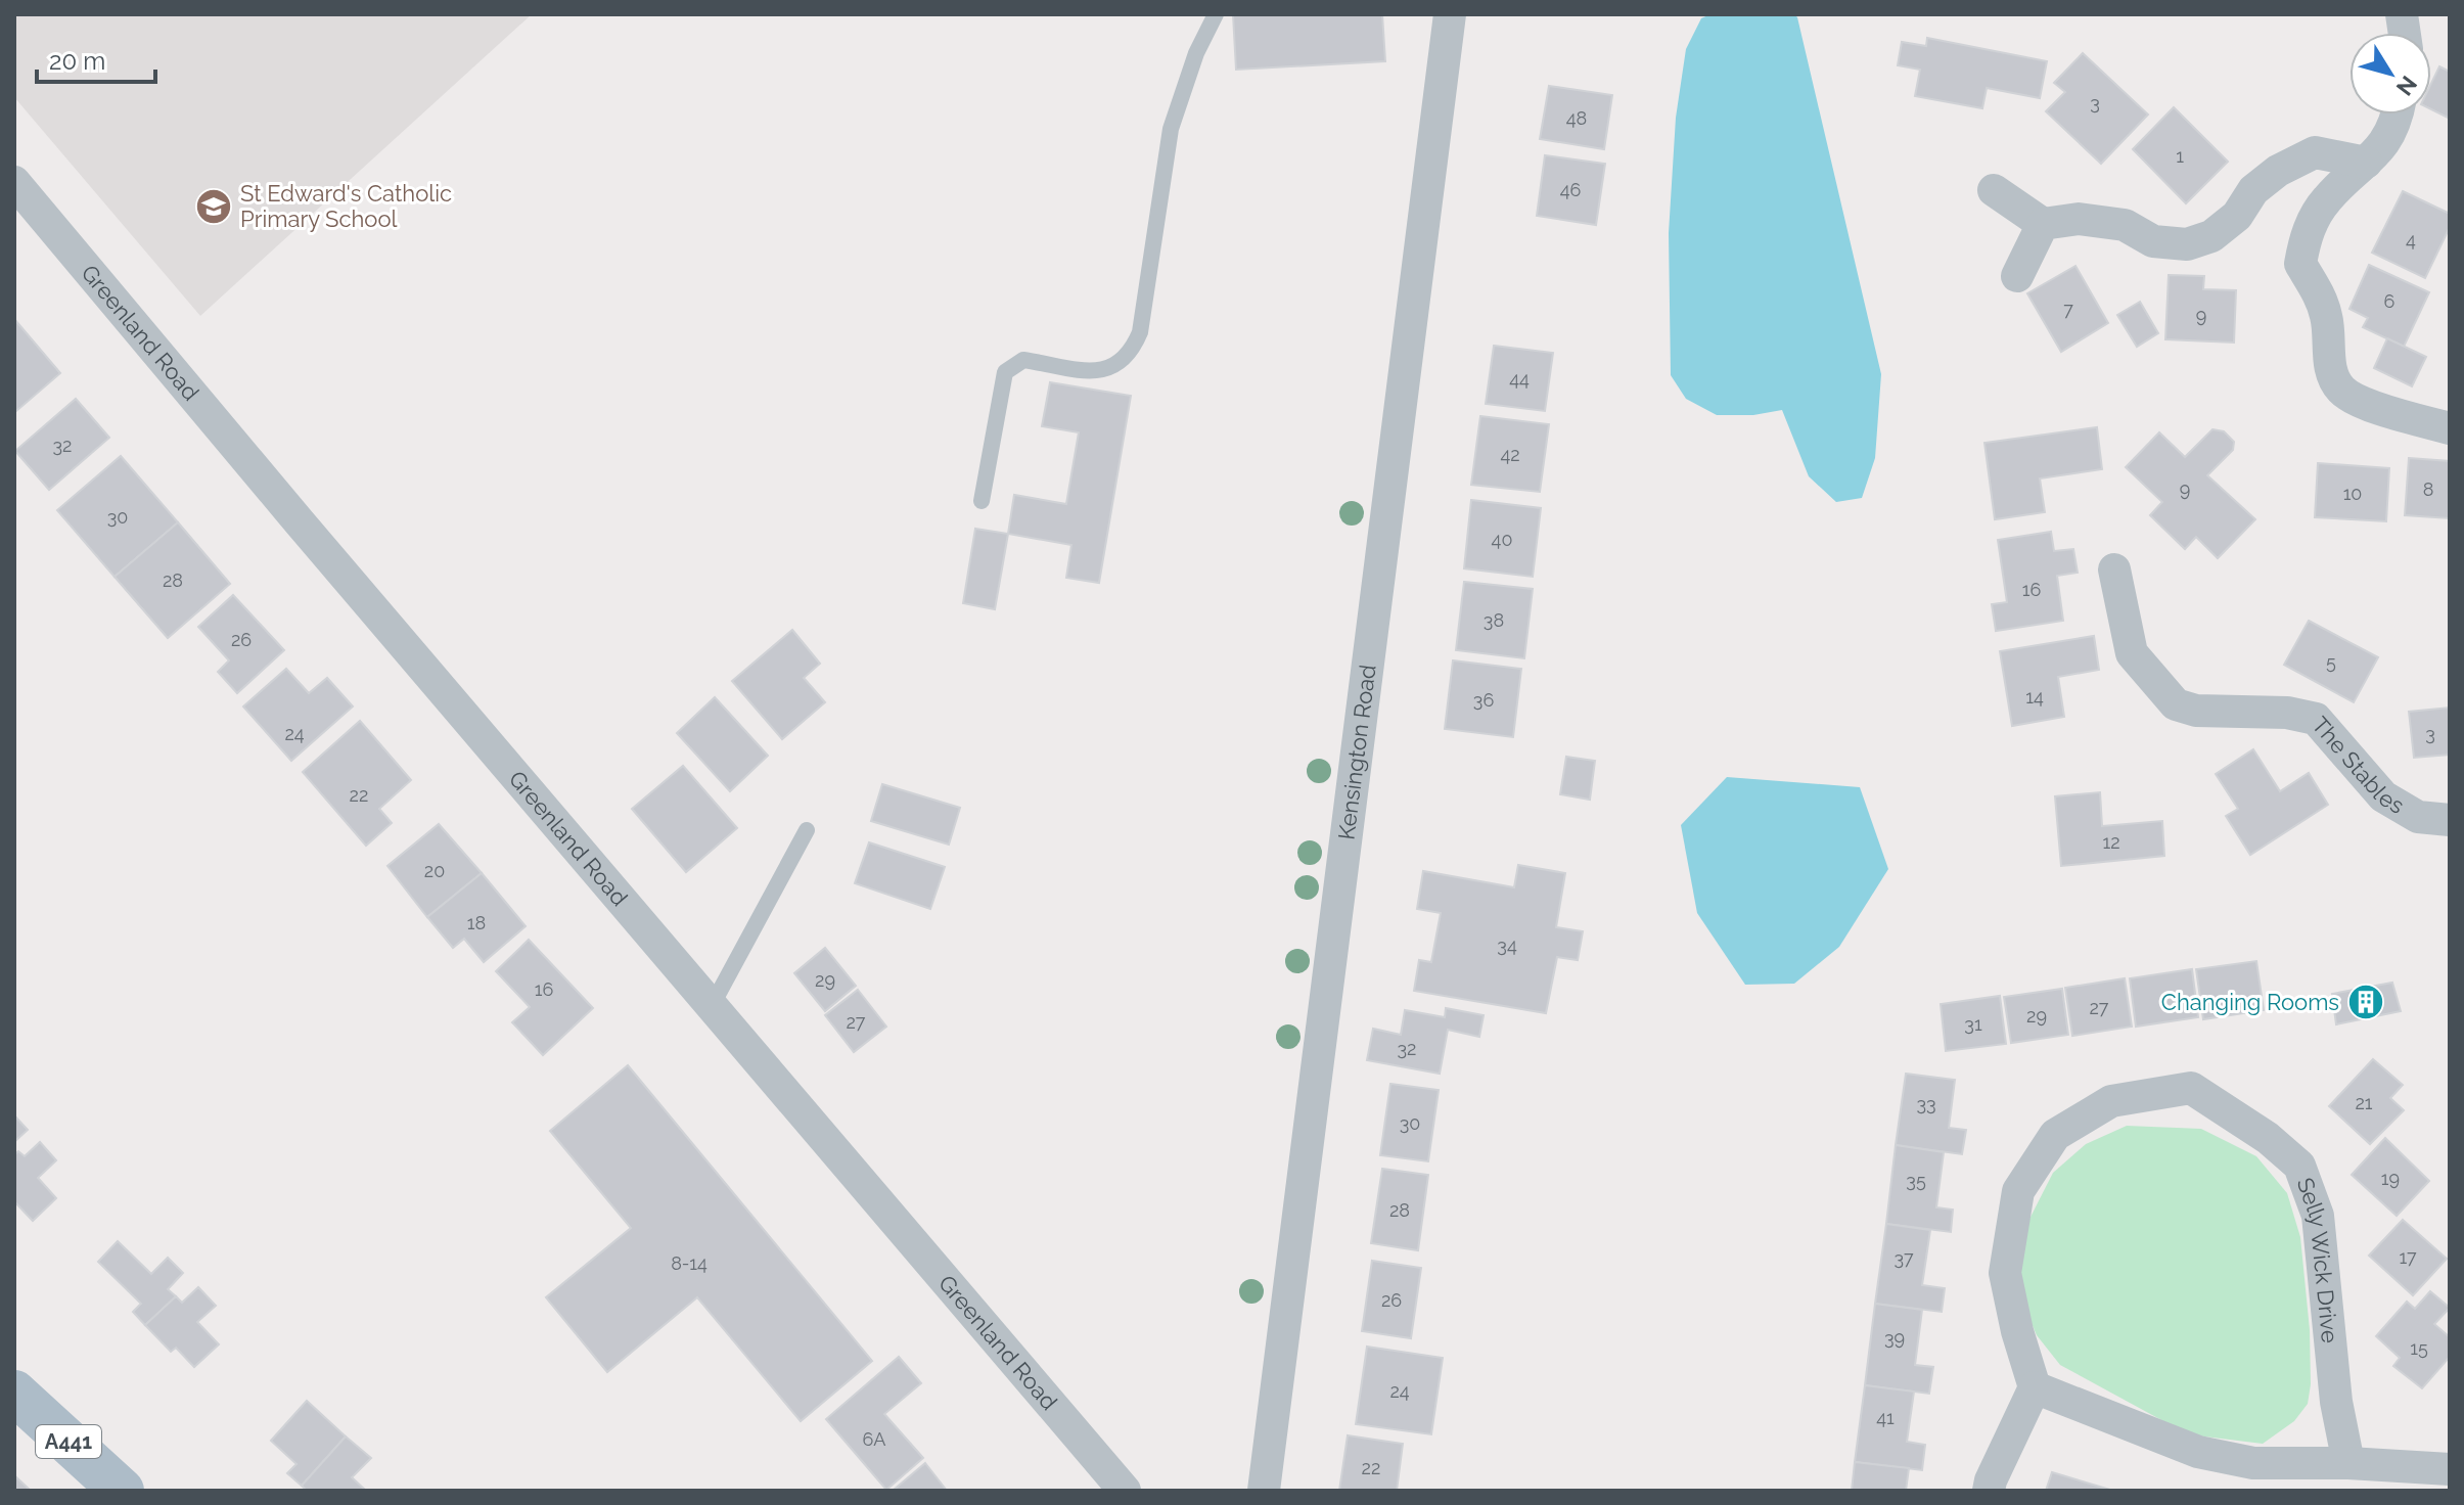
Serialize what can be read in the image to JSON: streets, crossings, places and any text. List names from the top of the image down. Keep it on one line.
{"streets":{"main road":["A441"],"street":["Greenland Road","Kensington Road","The Stables","Selly Wick Drive"]},"places":{"school or university":["St Edward's Catholic Primary School"],"building":["Changing Rooms"]},"house_numbers":["3","48","1","46","4","6","7","9","44","32","42","9","8","10","30","40","28","16","38","26","5","14","36","24","3","22","12","20","18","34","29","16","27","29","27","31","32","21","33","30","19","35","28","17","37","8-14","26","39","15","24","41","6A","22"],"scale_bar":"20 m","north":"bottom right"}
